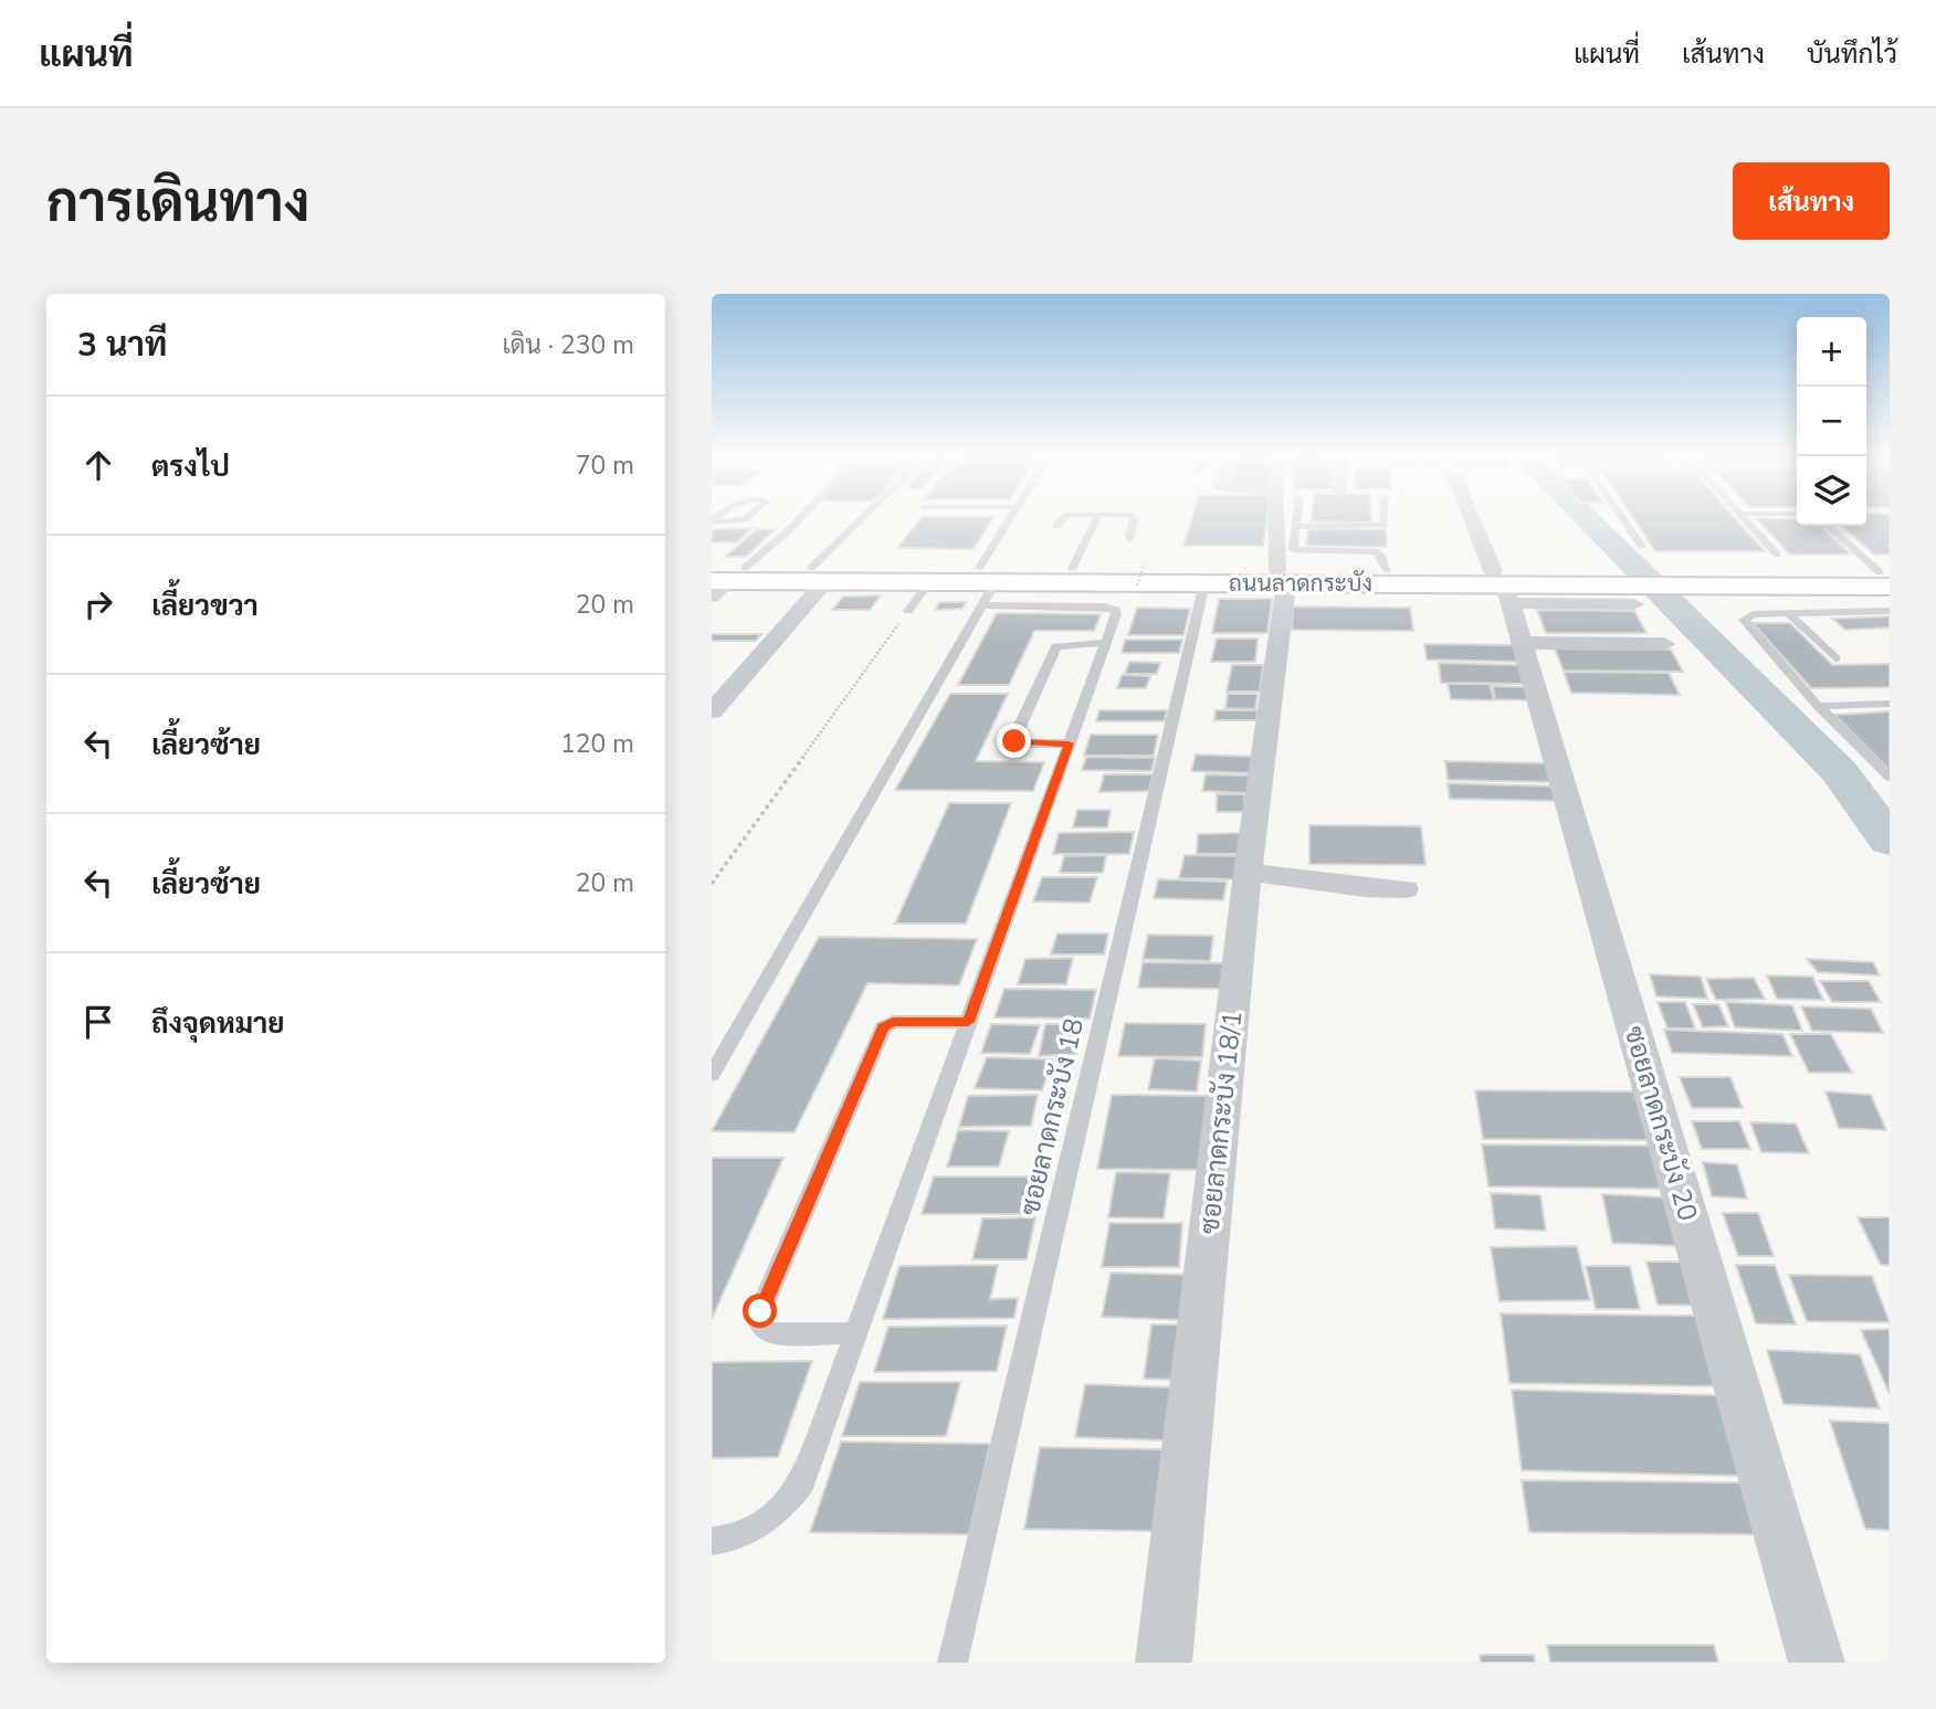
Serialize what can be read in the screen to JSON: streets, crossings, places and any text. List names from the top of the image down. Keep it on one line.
{"streets":{"main road":["ถนนลาดกระบัง"],"street":["ซอยลาดกระบัง 18/1","ซอยลาดกระบัง 20"],"lane":["ซอยลาดกระบัง 18"]},"crossings":[["ถนนลาดกระบัง","ซอยลาดกระบัง 18"],["ถนนลาดกระบัง","ซอยลาดกระบัง 18/1"],["ถนนลาดกระบัง","ซอยลาดกระบัง 20"]],"page":{"header":"แผนที่","nav":["แผนที่","เส้นทาง","บันทึกไว้"],"buttons":"เส้นทาง","title":"การเดินทาง","heading":["3 นาที","เดิน · 230 m"],"map_buttons":["+","−"],"list":[["ตรงไป","70 m"],["เลี้ยวขวา","20 m"],["เลี้ยวซ้าย","120 m"],["เลี้ยวซ้าย","20 m"],"ถึงจุดหมาย"]}}
